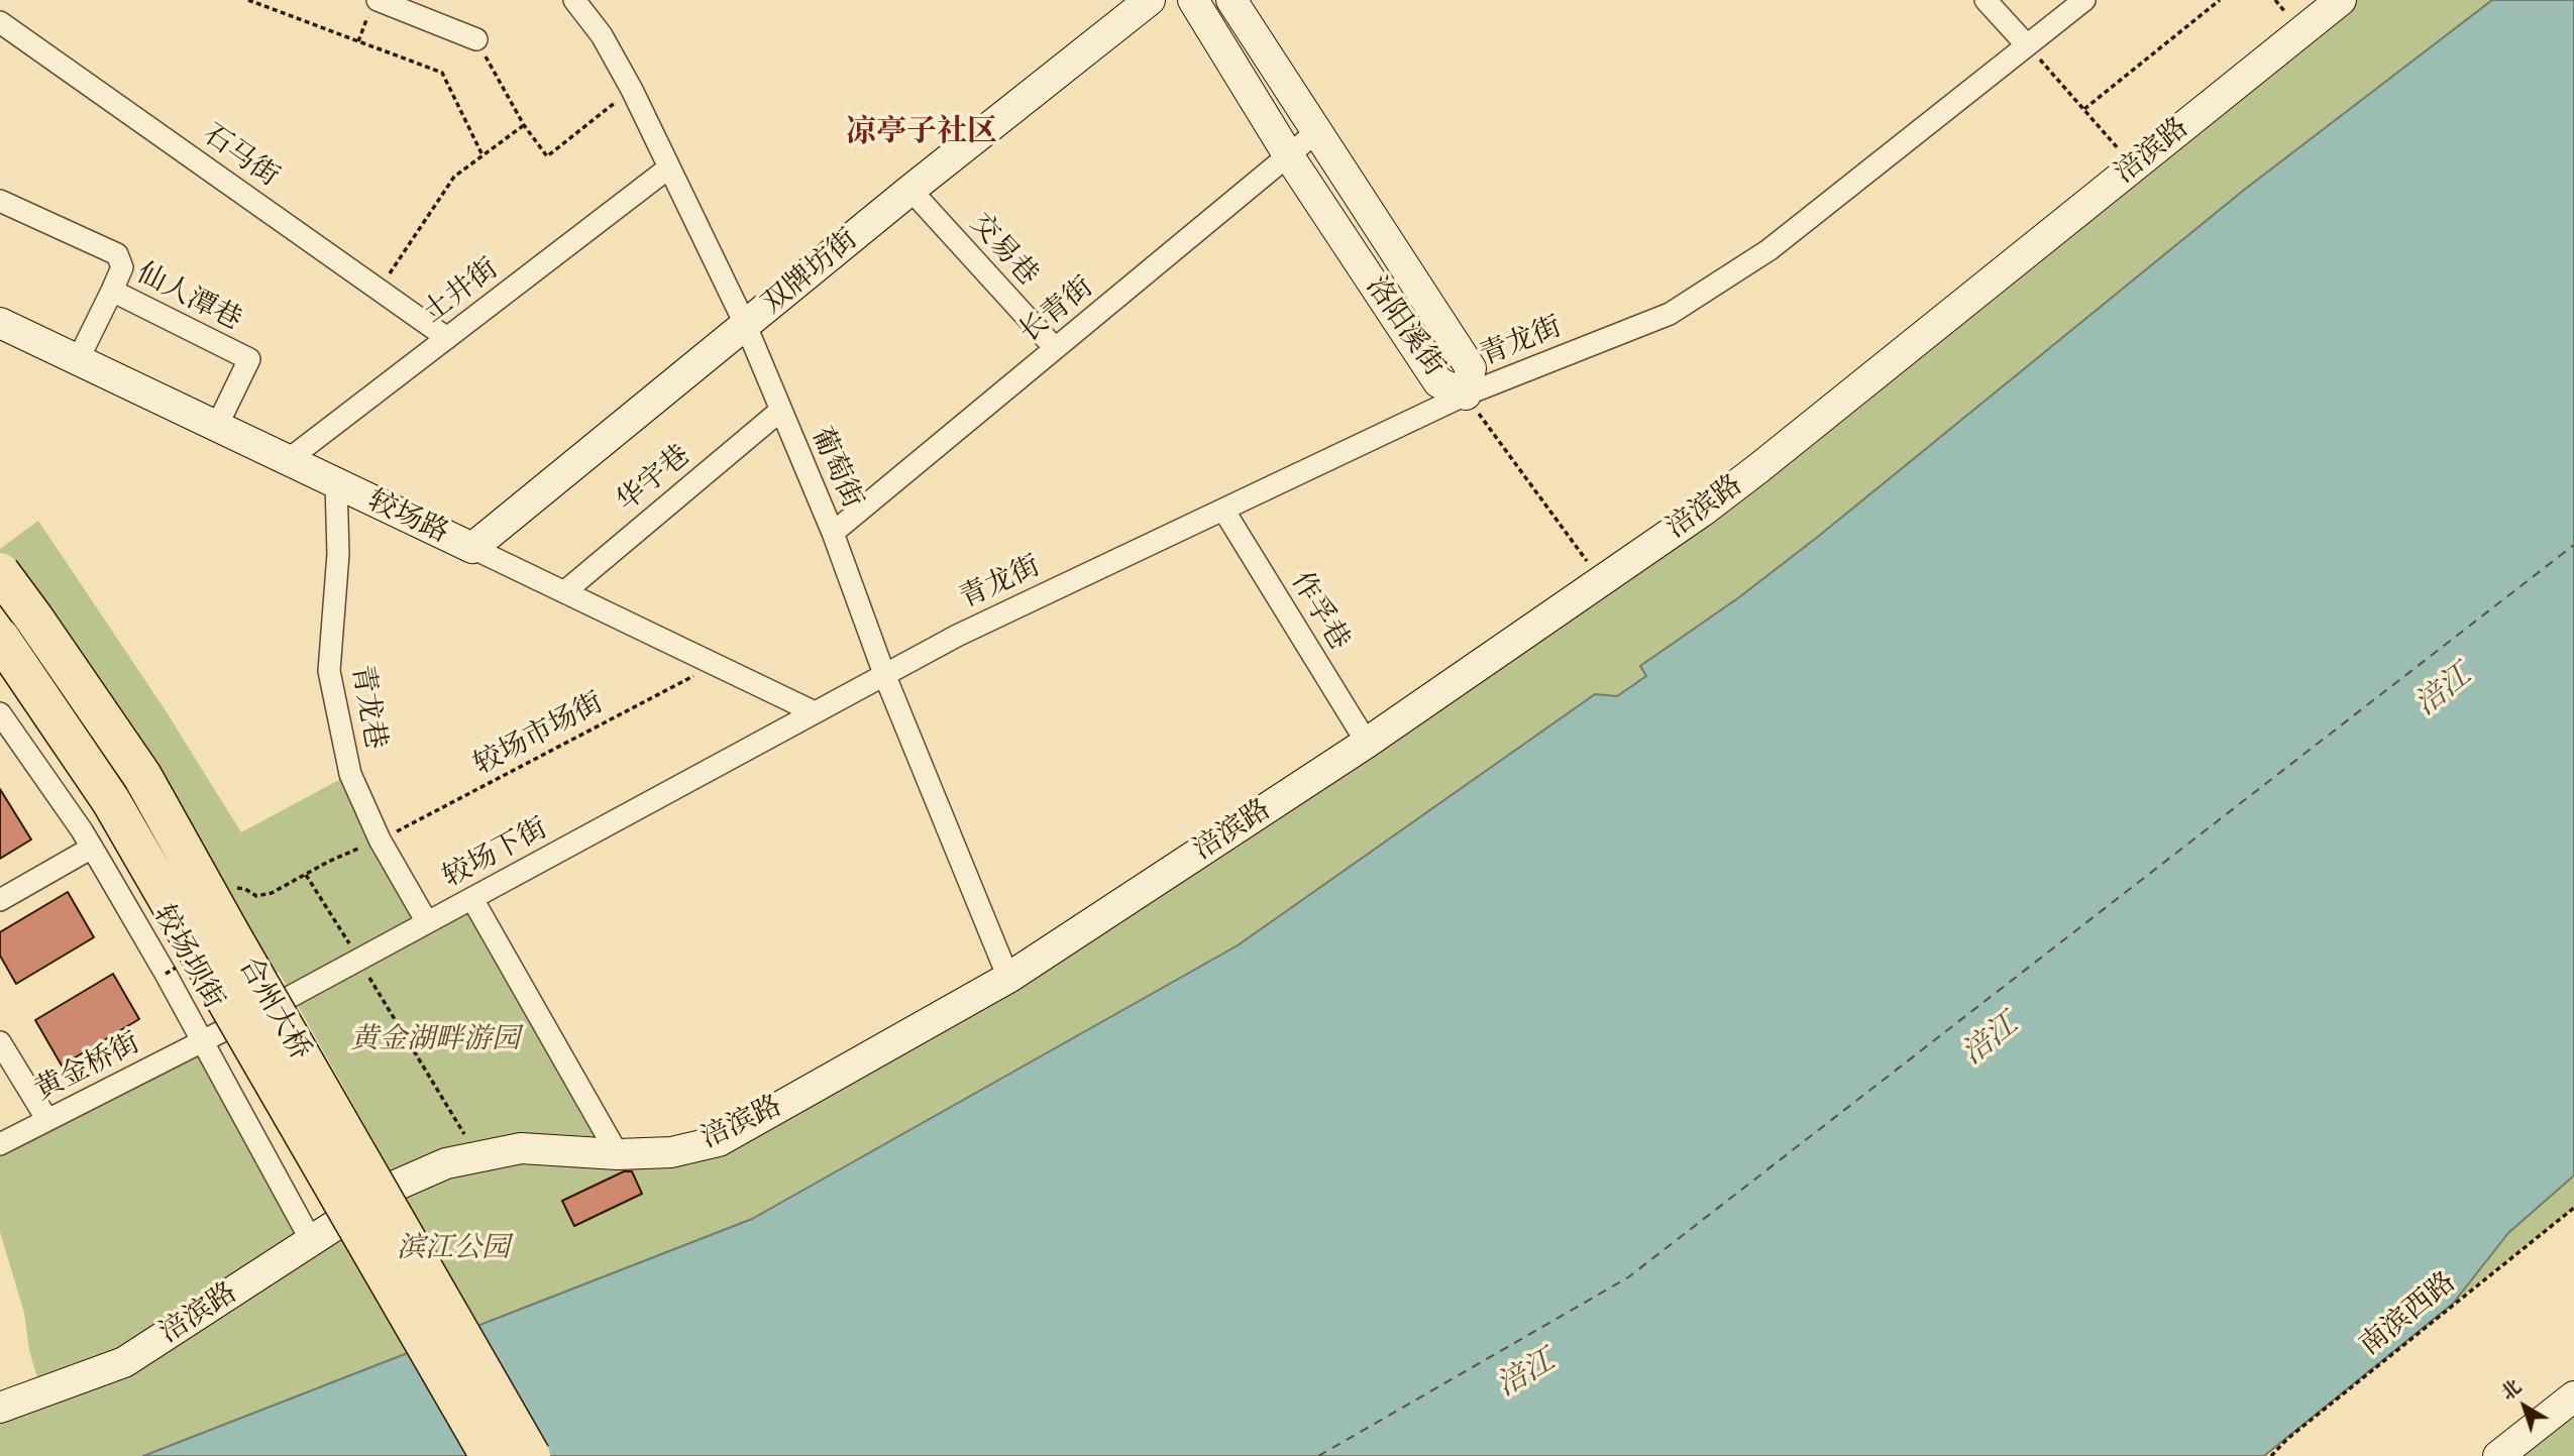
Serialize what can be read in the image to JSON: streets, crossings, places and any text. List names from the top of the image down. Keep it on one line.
{"streets":{"highway":["合州大桥"],"main road":["涪滨路","双牌坊街","洛阳溪街","较场路"],"street":["石马街","交易巷","土井街","仙人潭巷","长青街","青龙街","葡萄街","华宇巷","作孚巷","青龙巷","较场下街","较场坝街","黄金桥街"],"path":["较场市场街","南滨西路"]},"crossings":[["涪滨路","葡萄街"],["涪滨路","作孚巷"],["涪滨路","较场坝街"],["石马街","土井街"],["交易巷","双牌坊街"],["交易巷","长青街"],["双牌坊街","葡萄街"],["双牌坊街","较场路"],["土井街","葡萄街"],["土井街","较场路"],["仙人潭巷","较场路"],["长青街","洛阳溪街"],["长青街","葡萄街"],["洛阳溪街","青龙街"],["青龙街","葡萄街"],["青龙街","较场路"],["青龙街","作孚巷"],["青龙街","较场下街"],["葡萄街","华宇巷"],["华宇巷","较场路"],["较场路","青龙巷"],["较场路","较场市场街"],["较场路","较场下街"],["青龙巷","较场市场街"],["青龙巷","较场下街"],["较场下街","较场坝街"],["较场下街","黄金桥街"],["较场坝街","黄金桥街"]],"districts":["凉亭子社区"],"water":["涪江"],"parks":["黄金湖畔游园","滨江公园"],"north":"top left"}
